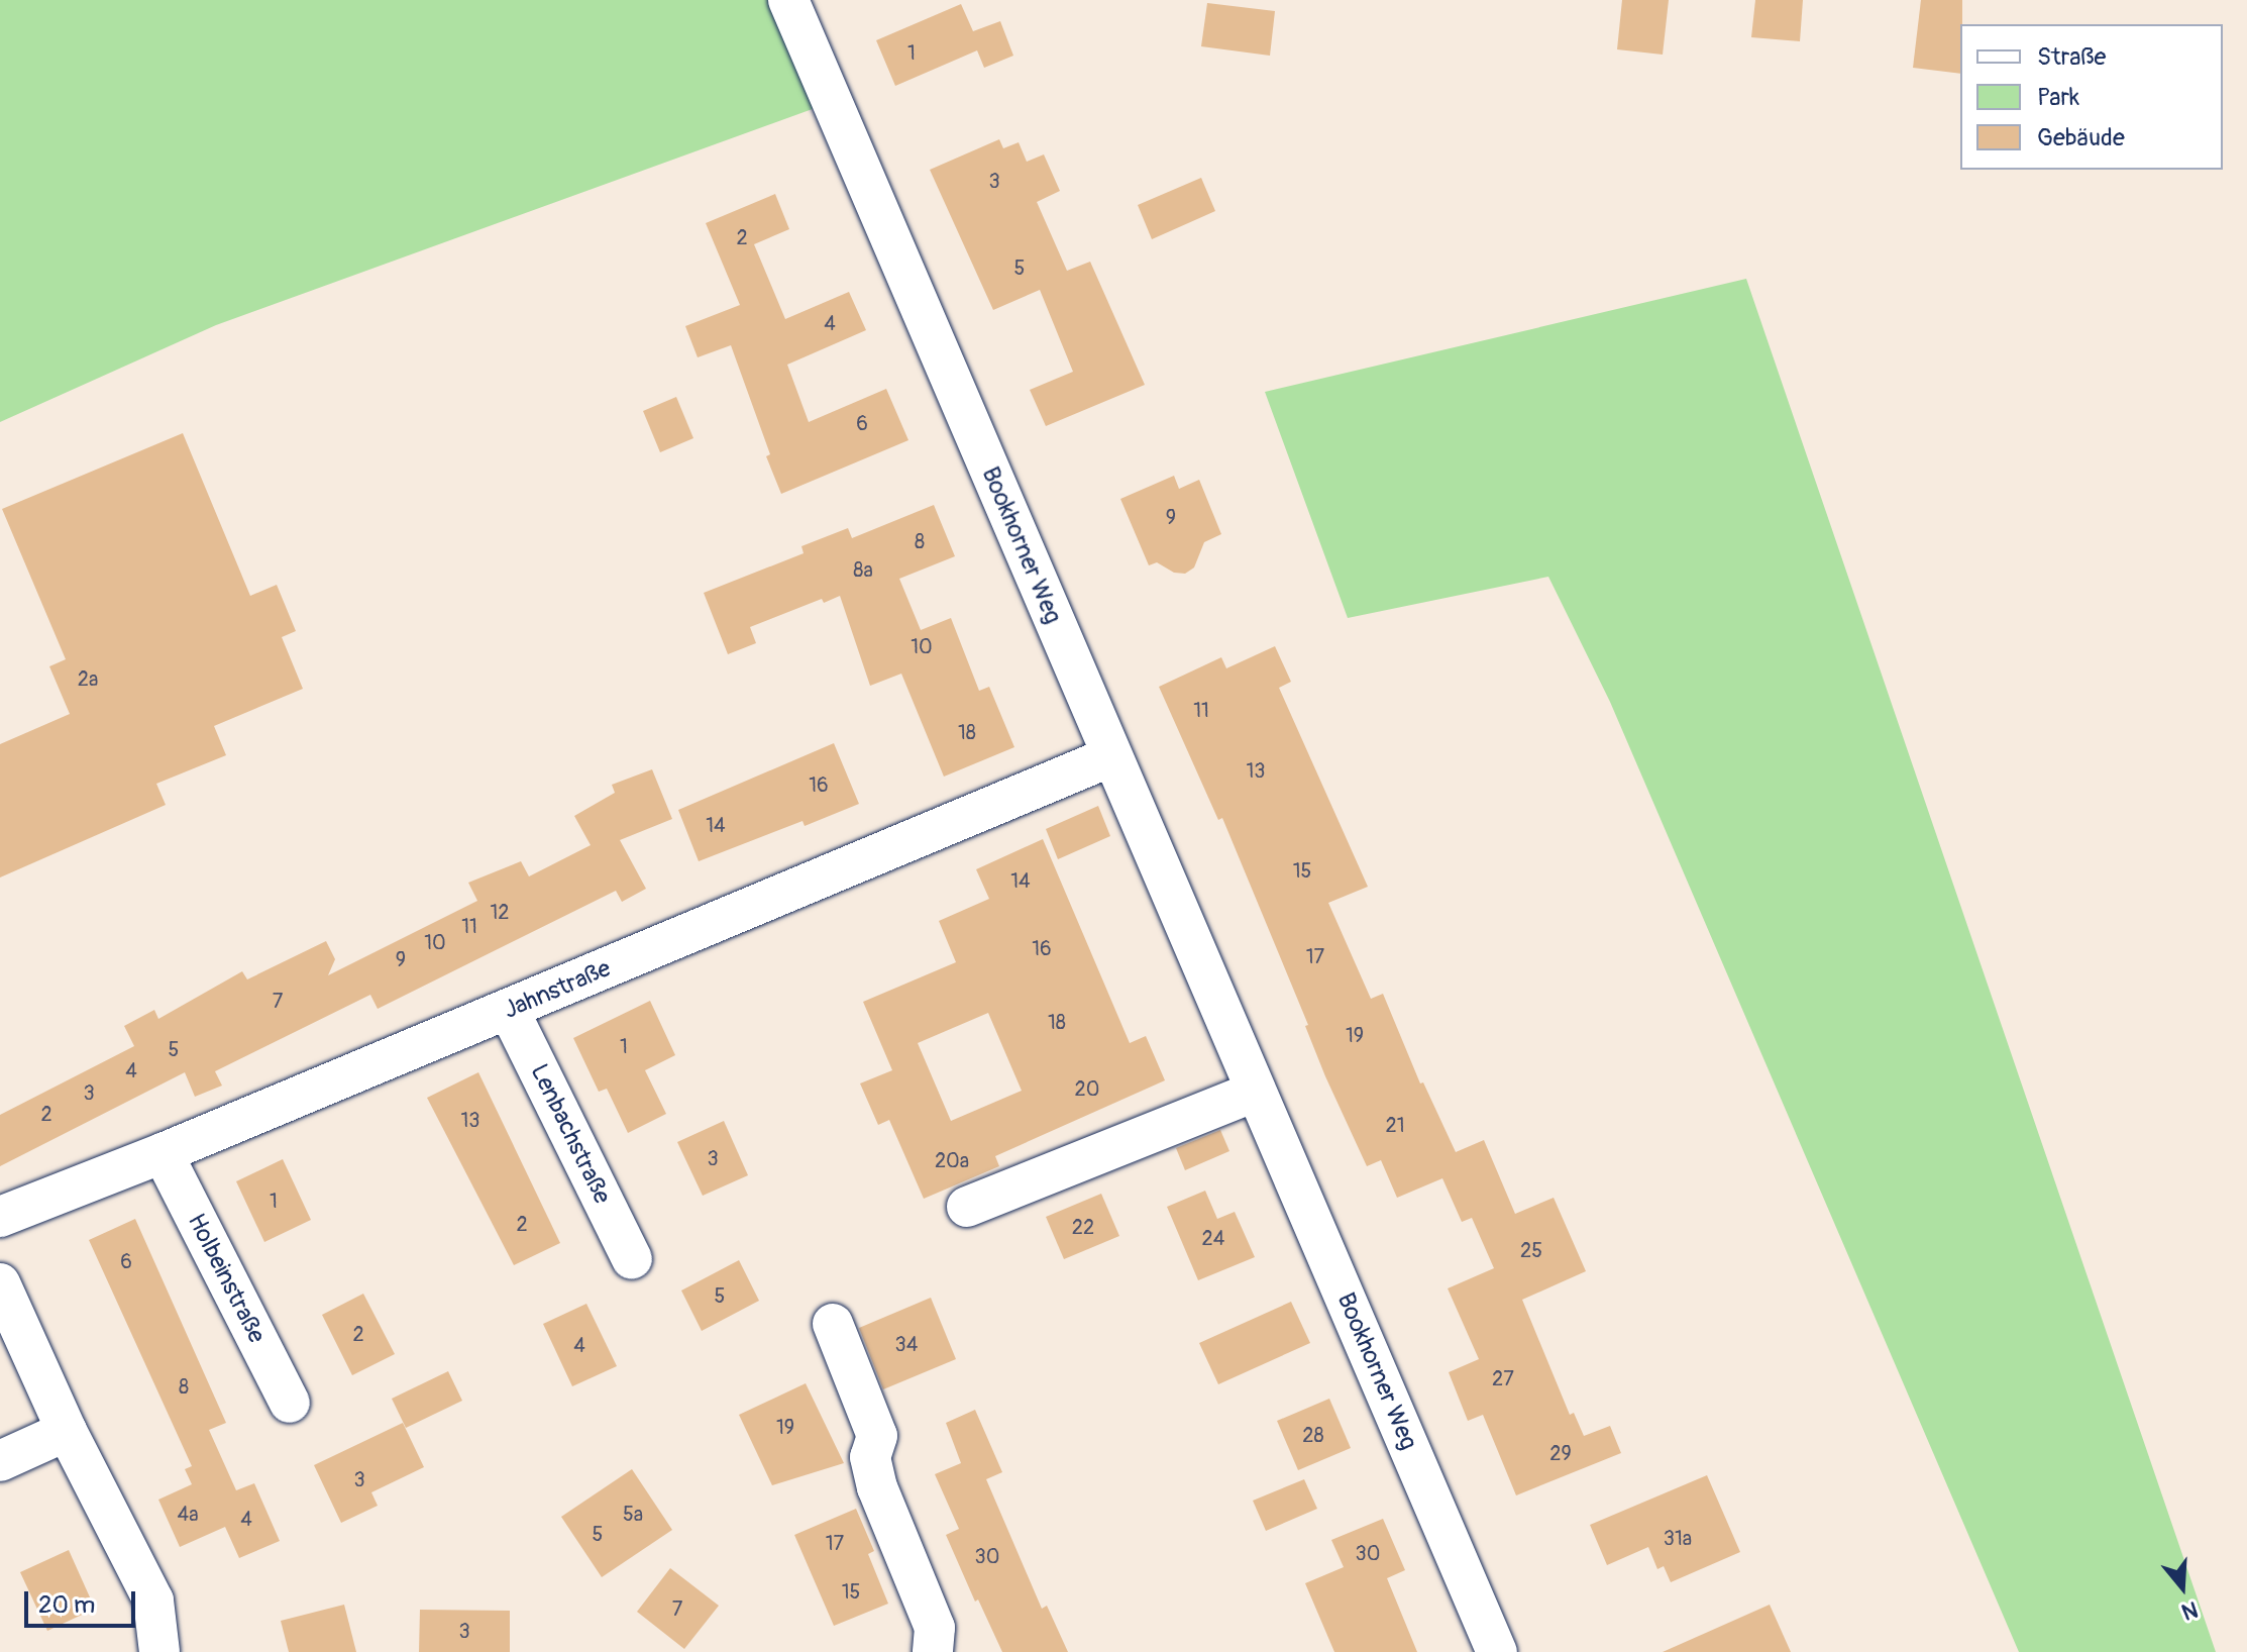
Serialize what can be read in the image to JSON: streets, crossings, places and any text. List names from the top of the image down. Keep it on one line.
{"streets":{"street":["Bookhorner Weg","Jahnstraße","Lenbachstraße","Holbeinstraße"]},"crossings":[["Bookhorner Weg","Jahnstraße"],["Jahnstraße","Lenbachstraße"],["Jahnstraße","Holbeinstraße"]],"house_numbers":["1","3","2","5","4","6","9","8","8a","10","2a","11","18","13","16","14","15","14","12","11","10","16","17","9","7","18","19","1","5","4","20","3","2","13","21","3","20a","1","2","22","24","25","6","5","2","34","4","27","8","19","28","29","3","4a","5a","4","5","31a","17","30","30","15","7","3"],"legend":["Straße","Park","Gebäude"],"scale_bar":"20 m","north":"bottom"}
